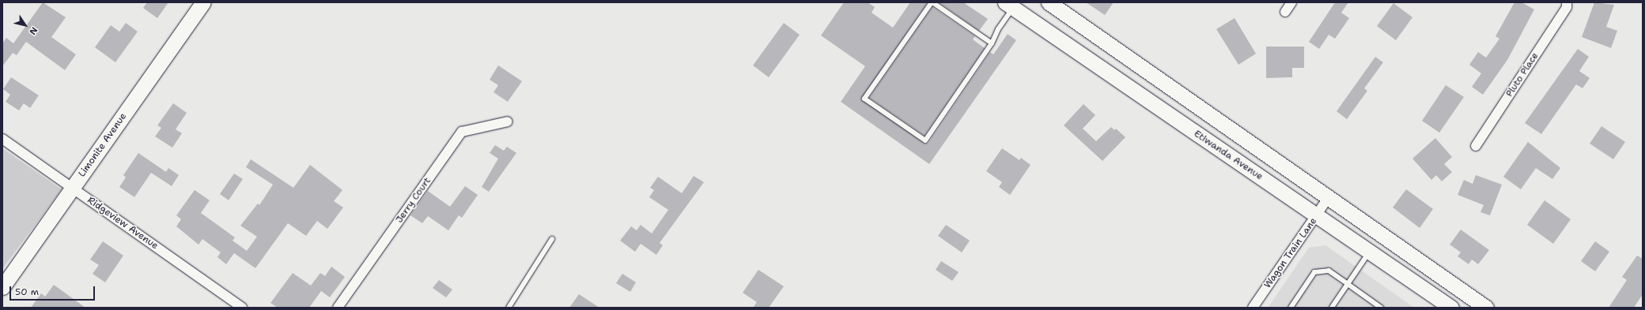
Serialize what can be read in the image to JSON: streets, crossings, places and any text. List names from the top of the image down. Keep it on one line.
{"streets":{"main road":["Limonite Avenue","Etiwanda Avenue"],"street":["Pluto Place","Jerry Court","Ridgeview Avenue","Wagon Train Lane"]},"crossings":[["Limonite Avenue","Ridgeview Avenue"],["Etiwanda Avenue","Wagon Train Lane"]],"scale_bar":"50 m","north":"bottom right"}
